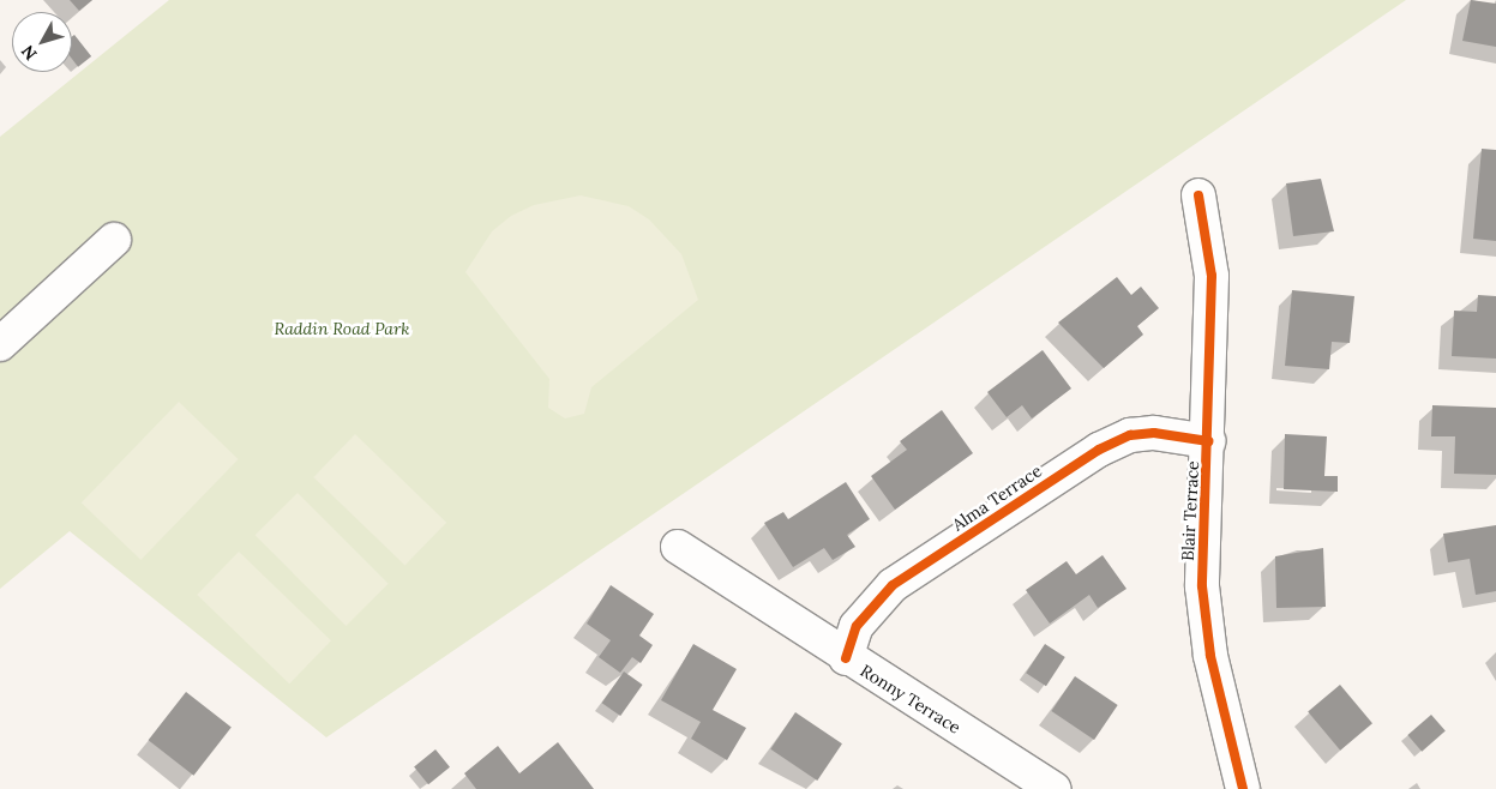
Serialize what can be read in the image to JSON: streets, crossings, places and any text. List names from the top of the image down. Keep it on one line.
{"streets":{"street":["Alma Terrace","Blair Terrace","Ronny Terrace"]},"crossings":[["Alma Terrace","Blair Terrace"],["Alma Terrace","Ronny Terrace"]],"parks":["Raddin Road Park"],"north":"bottom left"}
